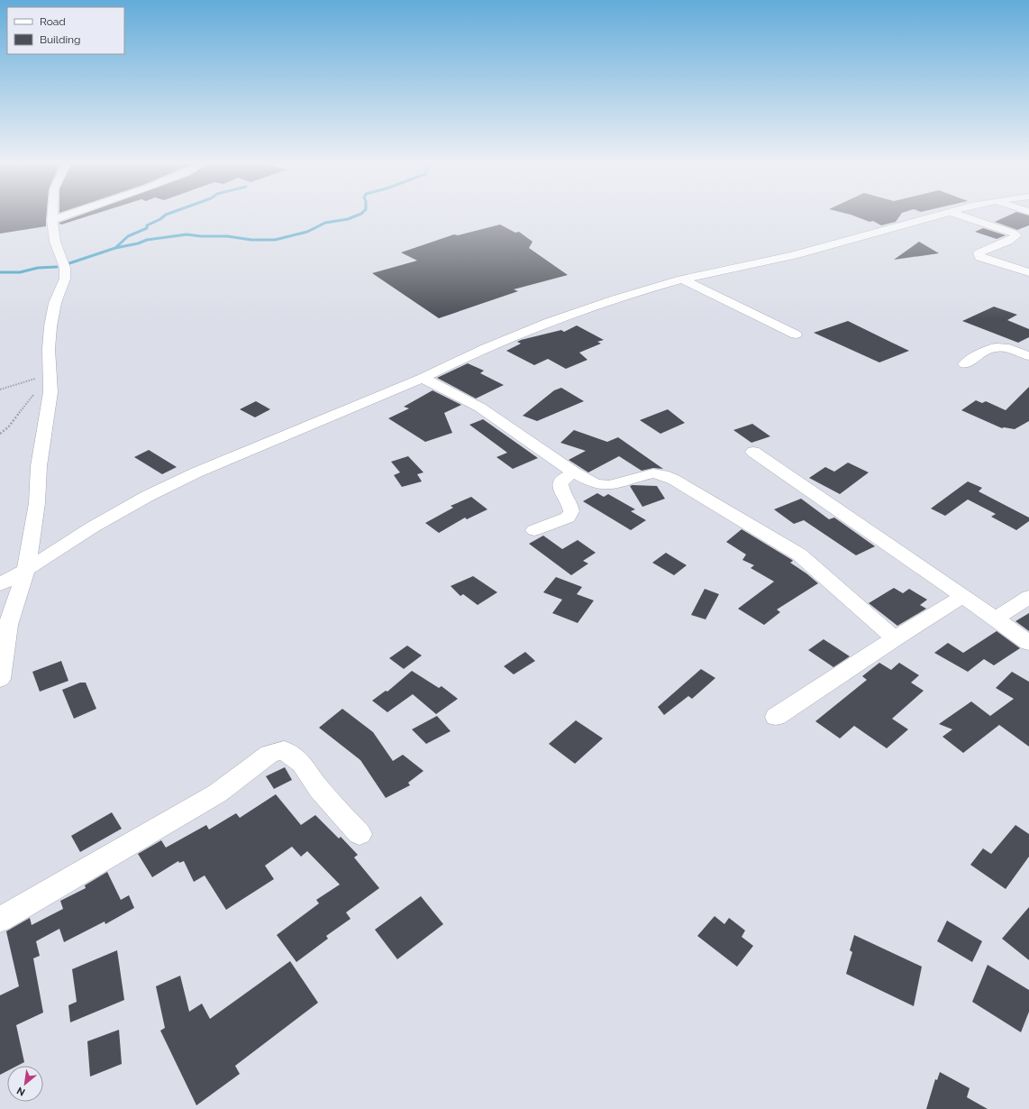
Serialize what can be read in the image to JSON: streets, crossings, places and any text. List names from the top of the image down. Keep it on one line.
{"legend":["Road","Building"],"north":"bottom left"}
